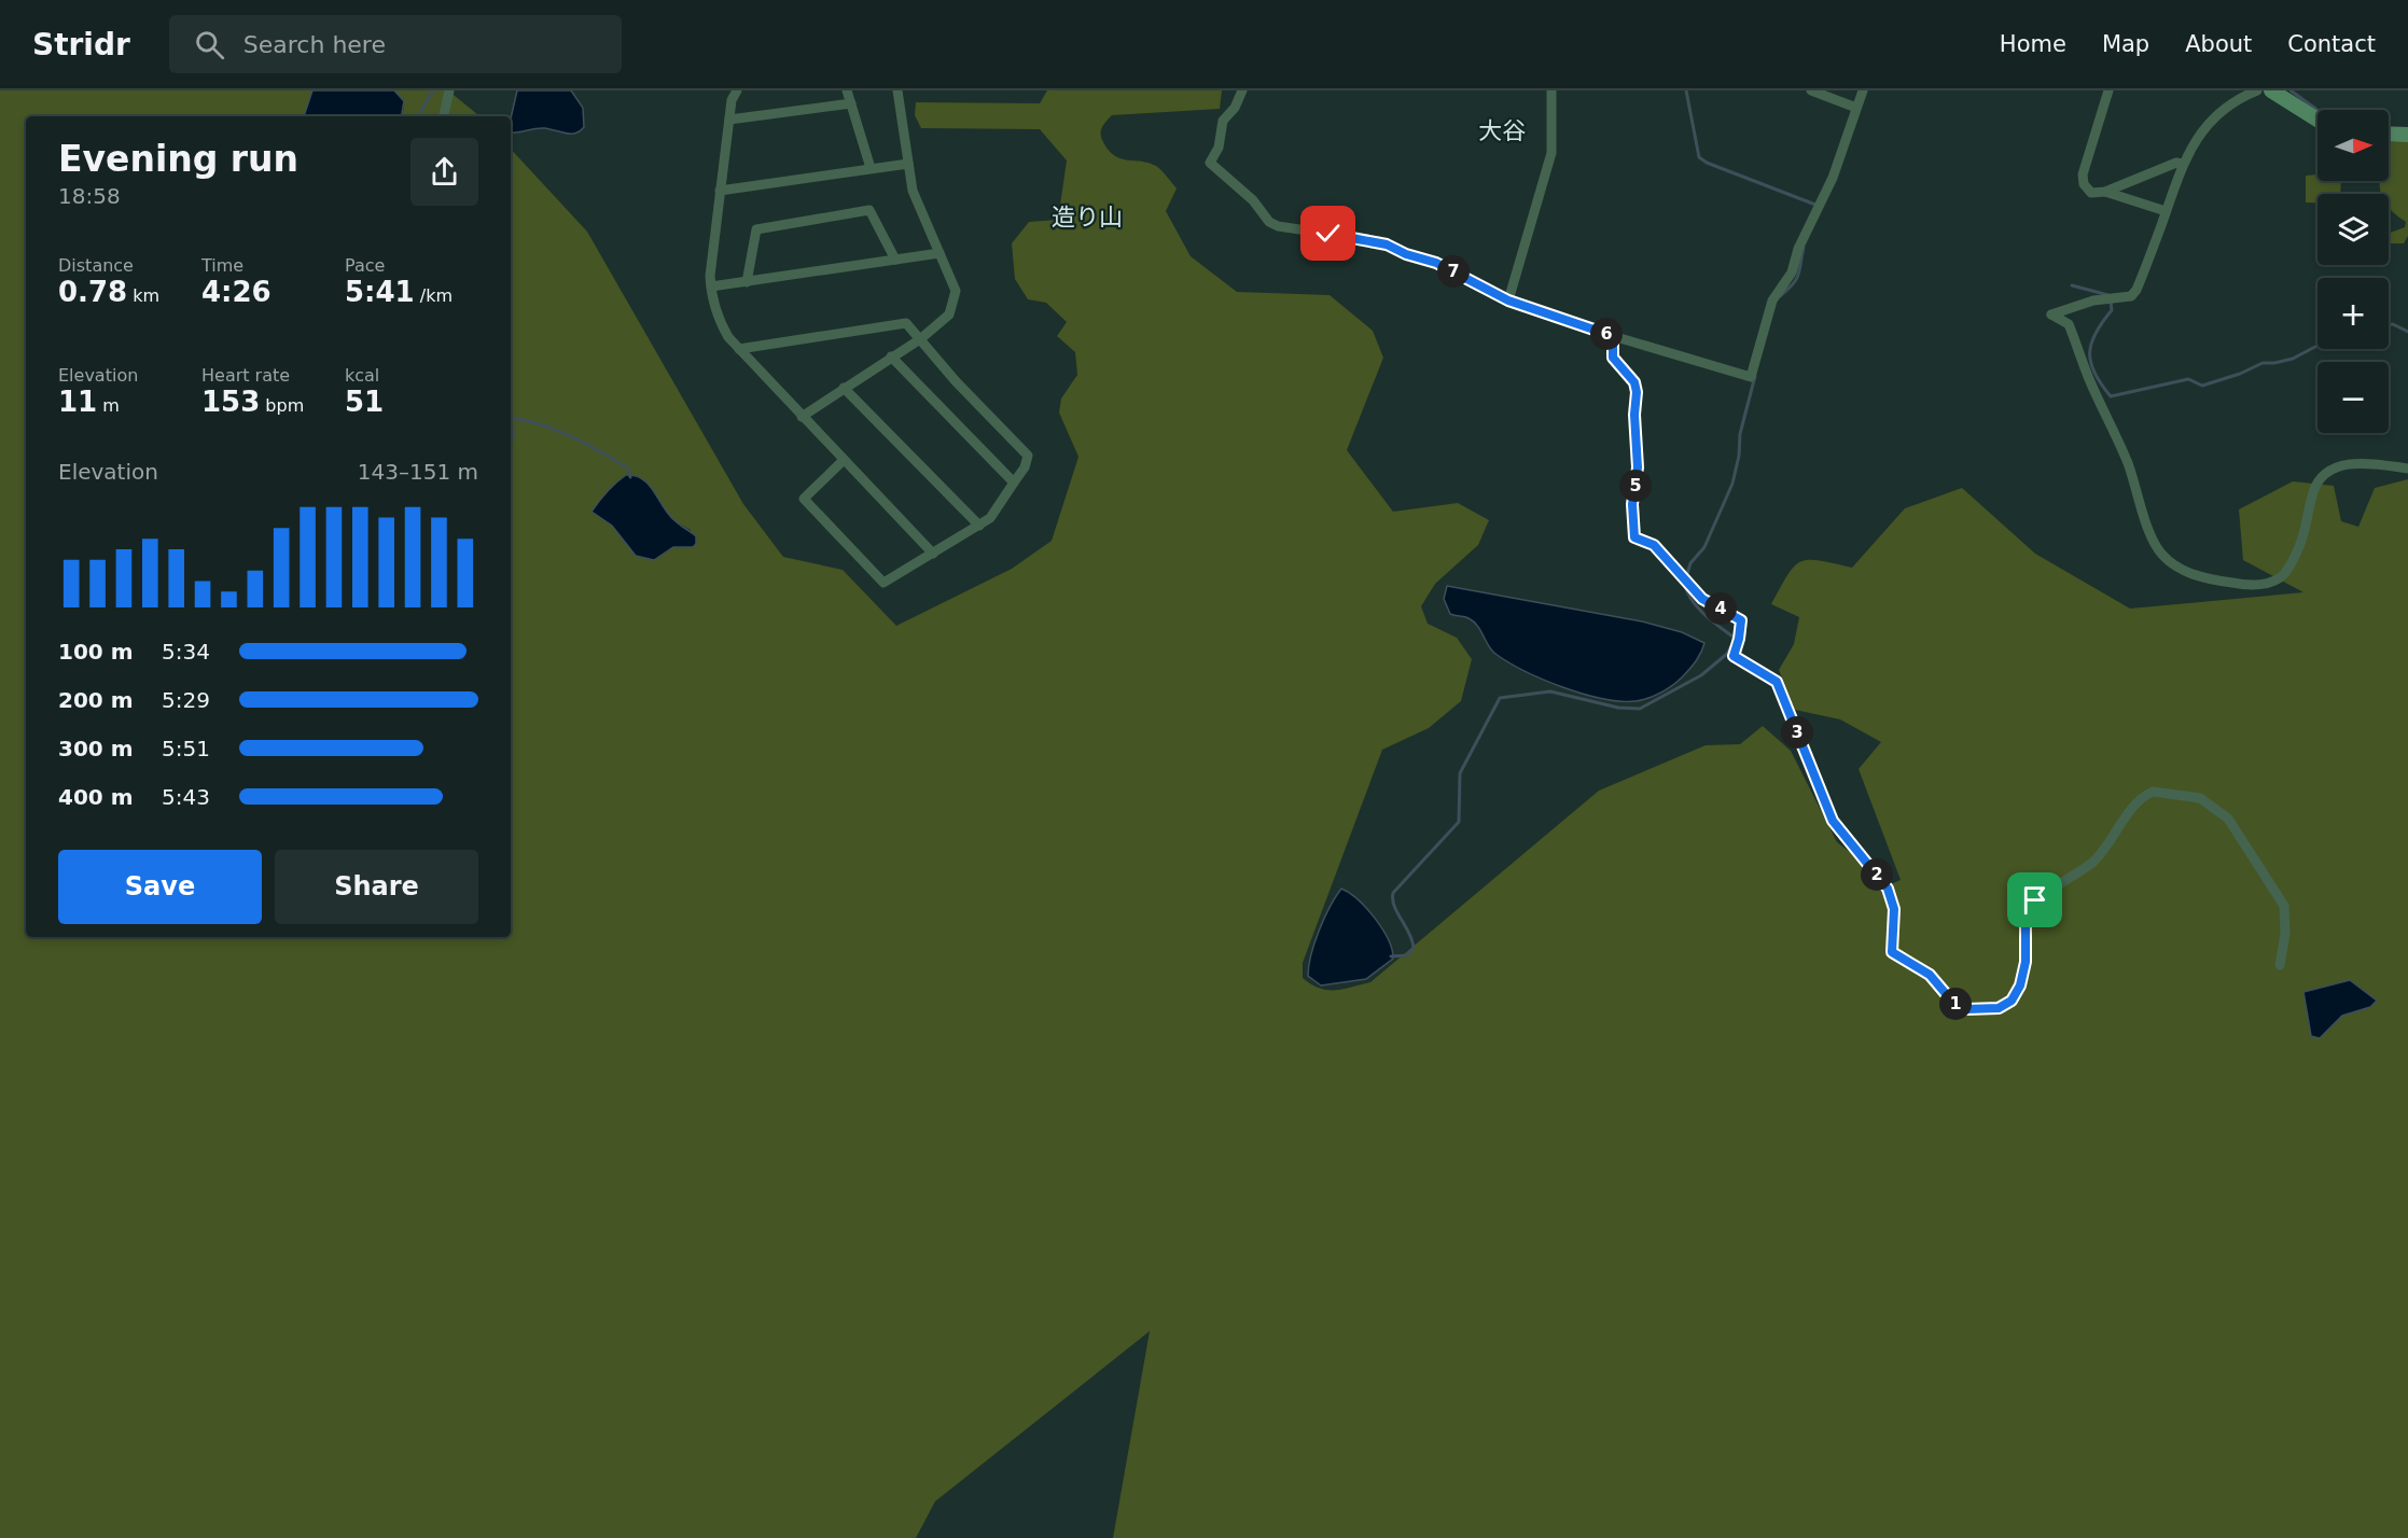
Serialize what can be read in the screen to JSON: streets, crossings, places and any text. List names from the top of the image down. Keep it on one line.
{"districts":["大谷","造り山"],"north":"right","page":{"header":"Stridr","search":"Search here","nav":["Home","Map","About","Contact"],"map_buttons":["+","−"],"heading":["Evening run","18:58"],"stats":[["Distance","0.78 km"],["Time","4:26"],["Pace","5:41 /km"],["Elevation","11 m"],["Heart rate","153 bpm"],["kcal","51"]],"pins":["7","6","5","4","3","2","1"],"chart":["Elevation","143–151 m"],"list":[{"name":"100 m","note":"5:34"},{"name":"200 m","note":"5:29"},{"name":"300 m","note":"5:51"},{"name":"400 m","note":"5:43"}],"buttons":["Save","Share"]}}
